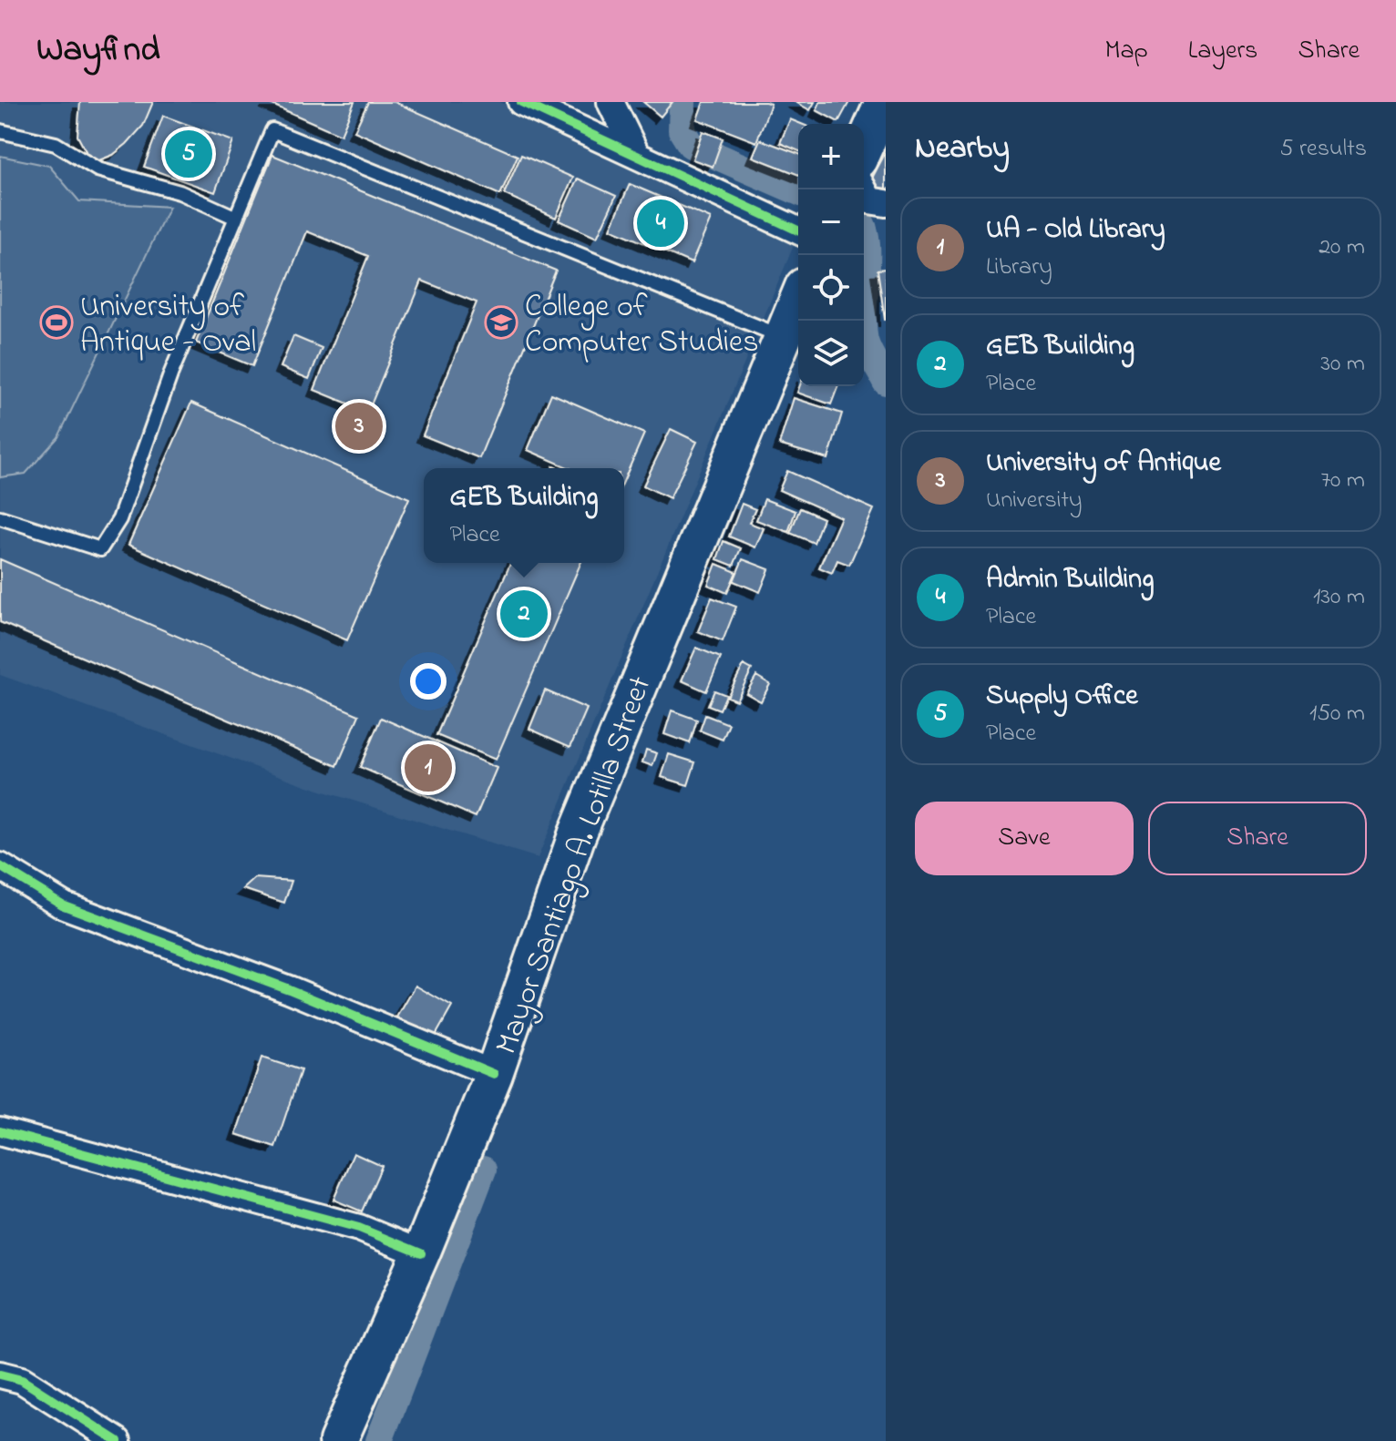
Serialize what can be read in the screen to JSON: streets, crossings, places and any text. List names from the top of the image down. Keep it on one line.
{"streets":{"main road":["Mayor Santiago A. Lotilla Street"]},"places":{"sports":["University of Antique - Oval"],"school or university":["College of Computer Studies"]},"page":{"header":"Wayfind","nav":["Map","Layers","Share"],"heading":["Nearby","5 results"],"map_buttons":["+","−"],"pins":["5","4","3","2","1"],"list":[{"mark":"1","name":"UA - Old Library","note":"Library","value":"20 m"},{"mark":"2","name":"GEB Building","note":"Place","value":"30 m"},{"mark":"3","name":"University of Antique","note":"University","value":"70 m"},{"mark":"4","name":"Admin Building","note":"Place","value":"130 m"},{"mark":"5","name":"Supply Office","note":"Place","value":"150 m"}],"popup":["GEB Building","Place"],"buttons":["Save","Share"]}}
